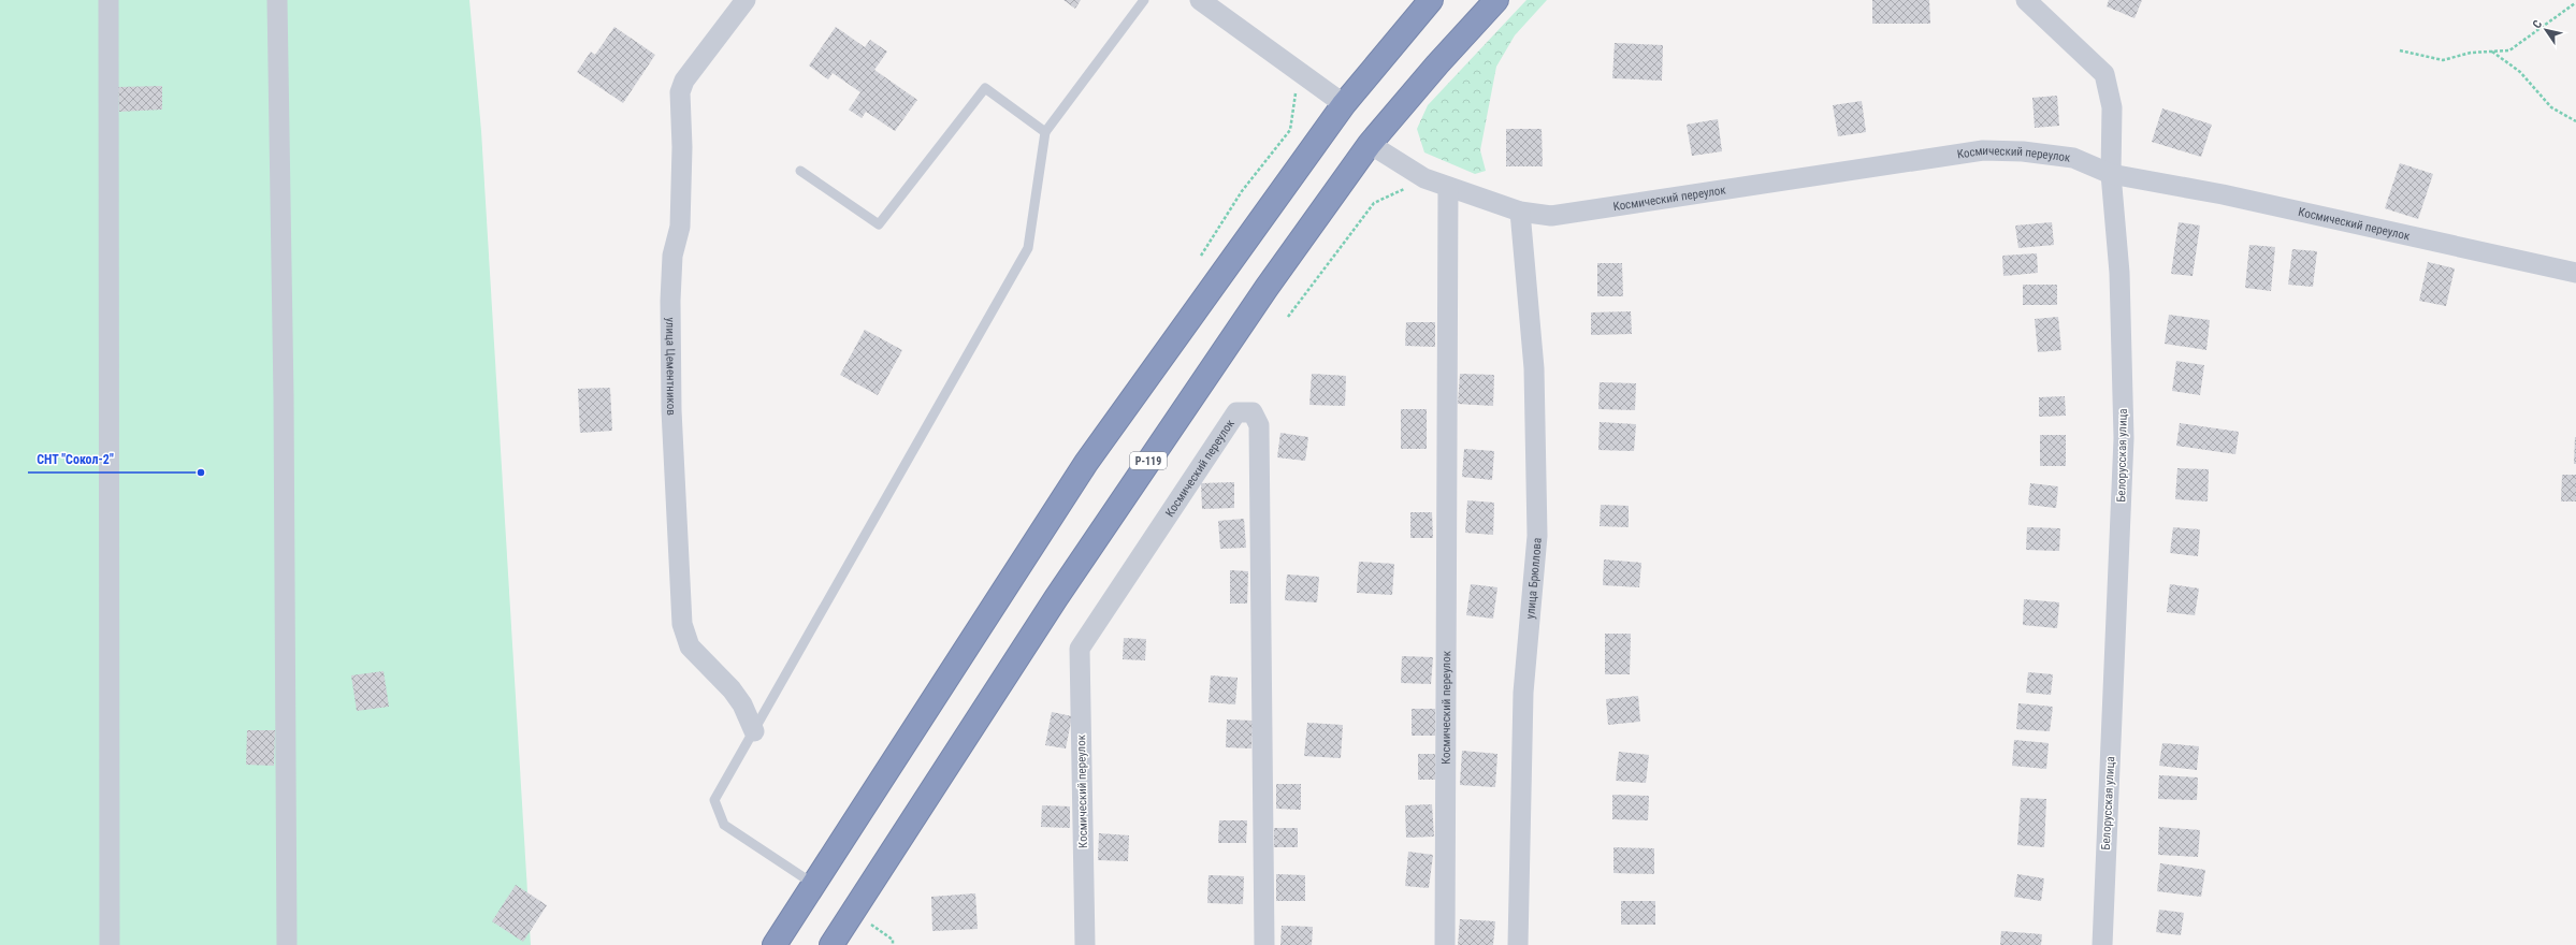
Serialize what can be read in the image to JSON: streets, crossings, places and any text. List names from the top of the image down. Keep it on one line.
{"streets":{"highway":["Р-119"],"street":["Космический переулок","улица Цементников","Белорусская улица","улица Брюллова"]},"crossings":[["Космический переулок","Белорусская улица"],["Космический переулок","Р-119"],["Космический переулок","улица Брюллова"]],"places":["СНТ \"Сокол-2\""],"north":"top left"}
